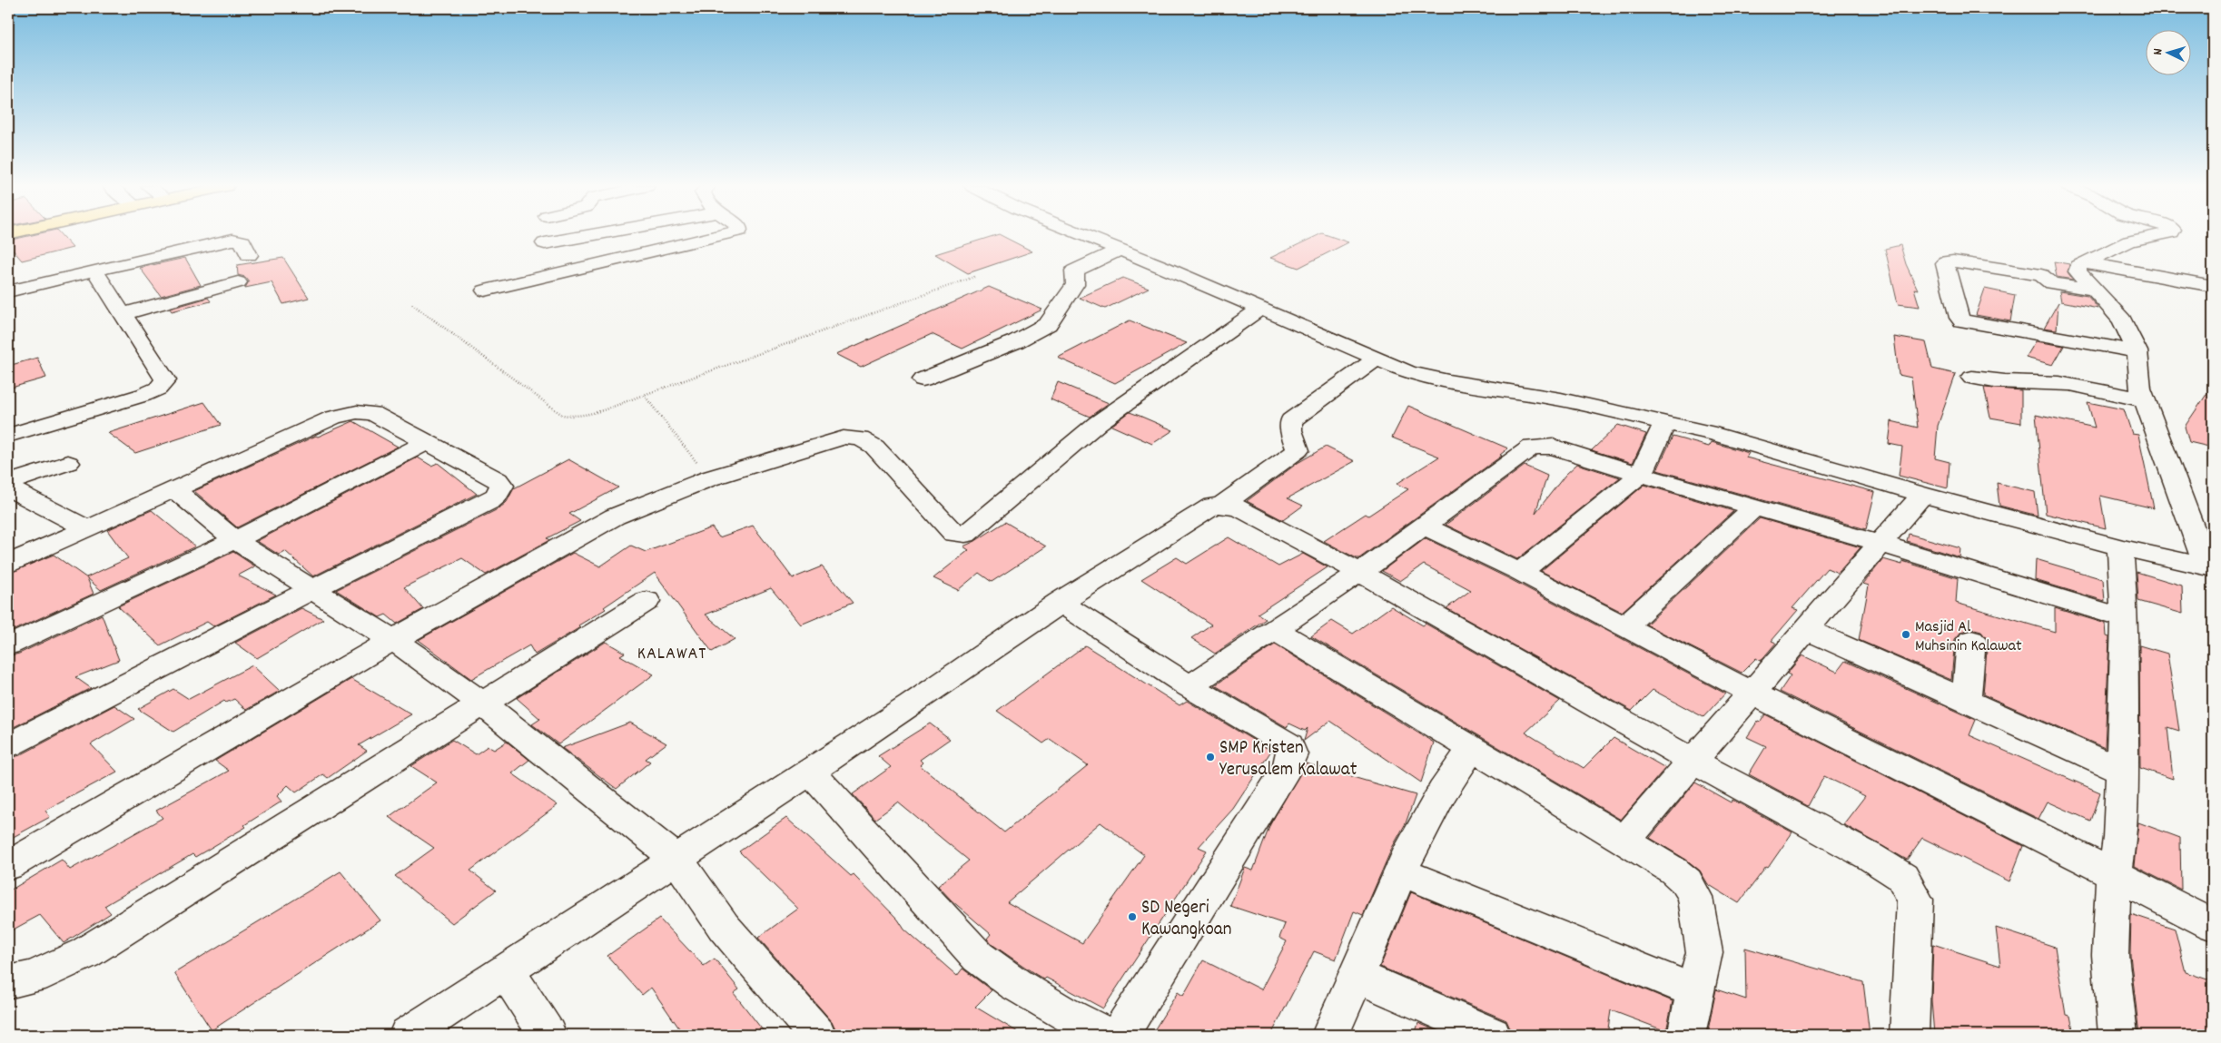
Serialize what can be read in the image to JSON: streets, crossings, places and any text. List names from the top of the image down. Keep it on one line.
{"districts":["KALAWAT"],"places":["Masjid Al Muhsinin Kalawat","SMP Kristen Yerusalem Kalawat","SD Negeri Kawangkoan"],"north":"left"}
